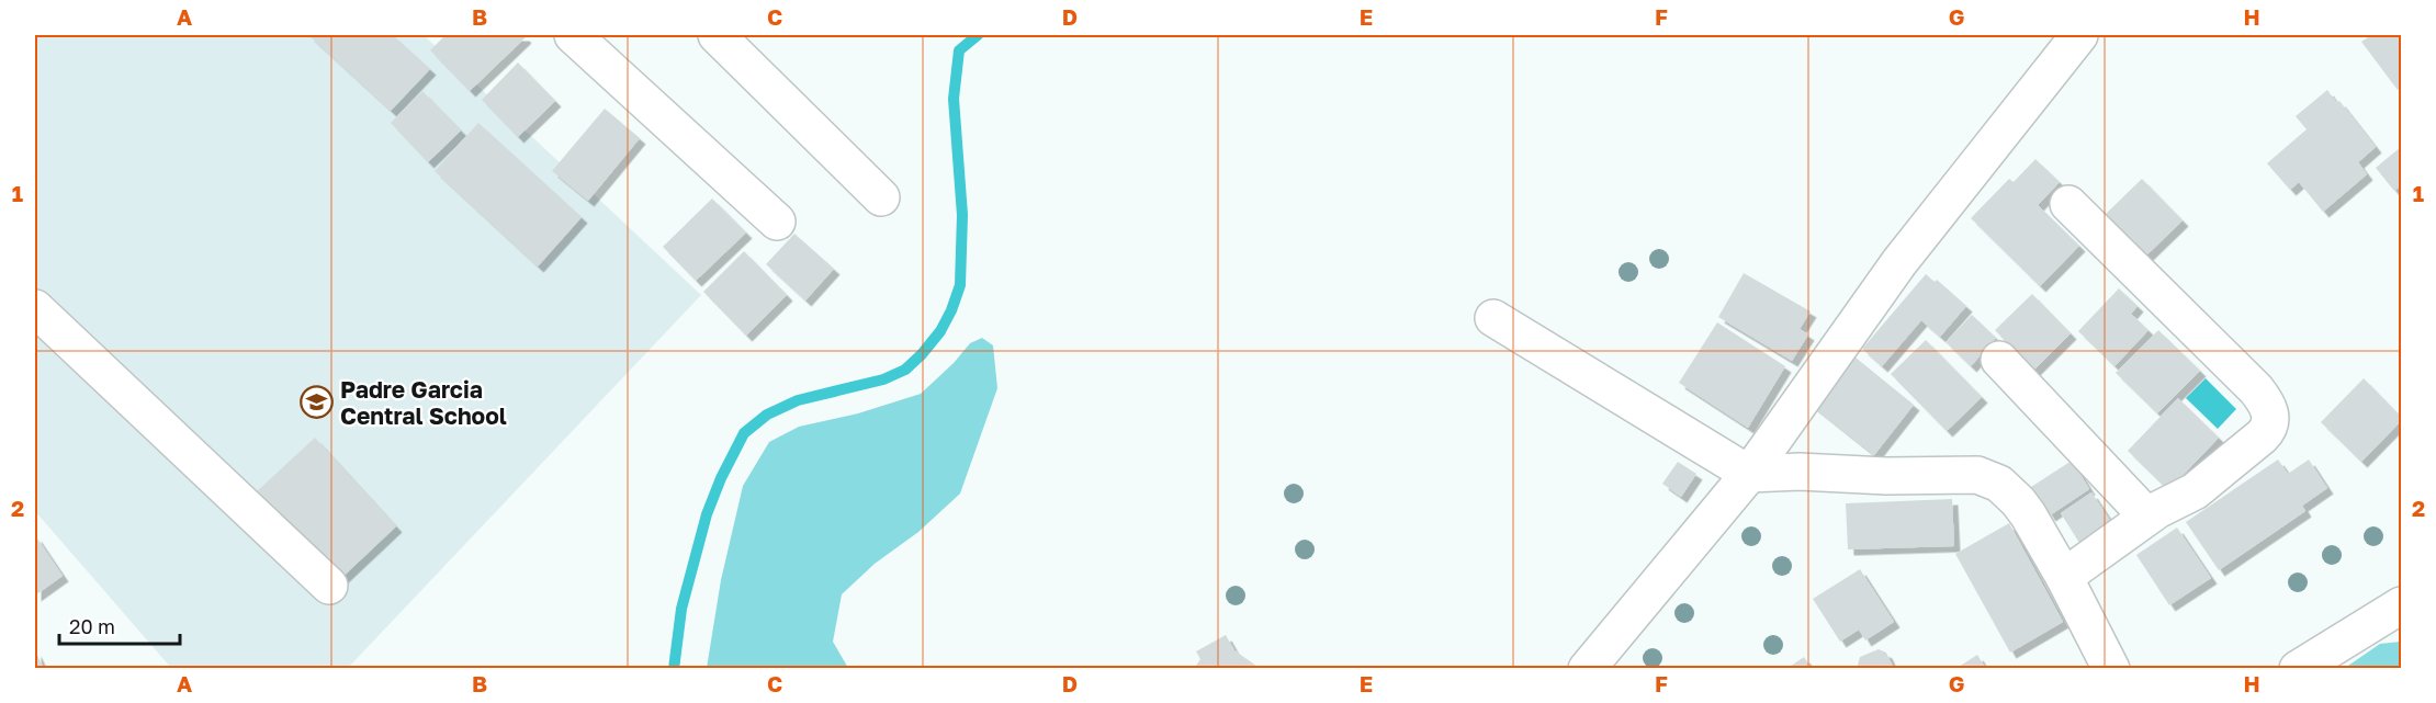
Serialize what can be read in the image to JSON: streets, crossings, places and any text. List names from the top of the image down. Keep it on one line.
{"places":{"school or university":["Padre Garcia Central School"]},"scale_bar":"20 m","grid":{"columns":["A","B","C","D","E","F","G","H"],"rows":["1","2"]}}
